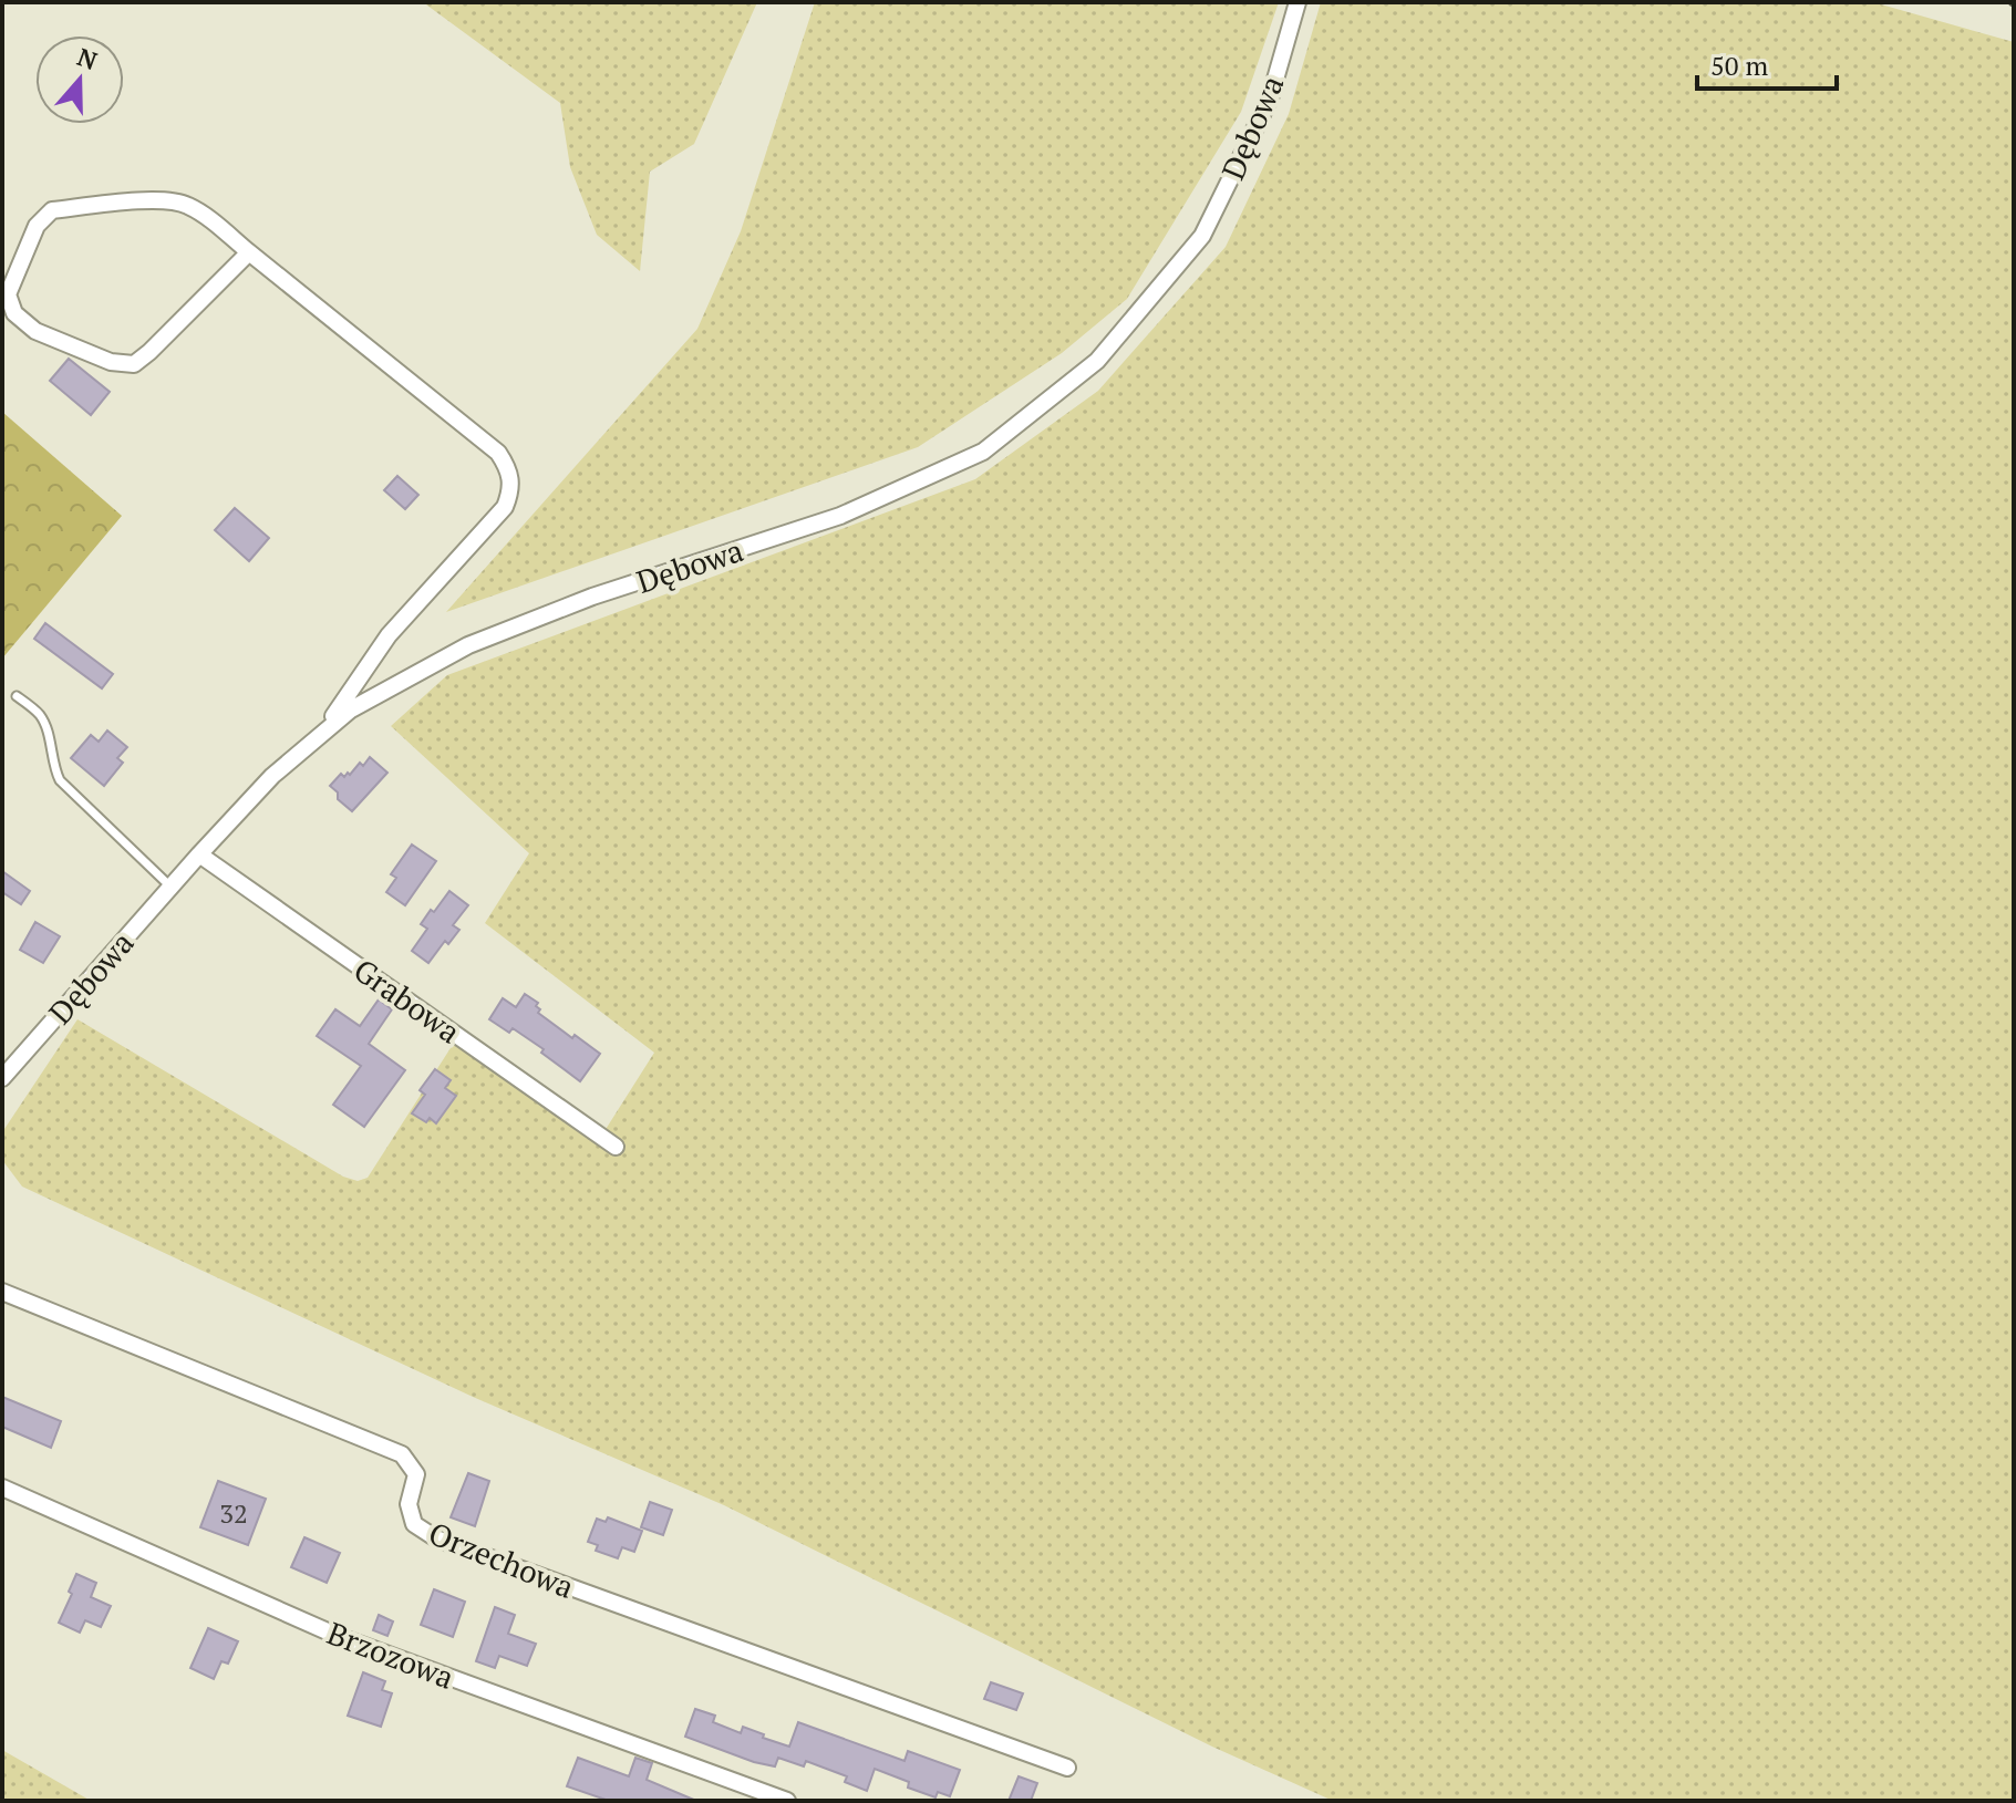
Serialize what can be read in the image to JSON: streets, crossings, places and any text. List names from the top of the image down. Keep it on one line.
{"streets":{"street":["Dębowa","Grabowa","Orzechowa","Brzozowa"]},"crossings":[["Dębowa","Grabowa"]],"house_numbers":["32"],"scale_bar":"50 m","north":"top"}
